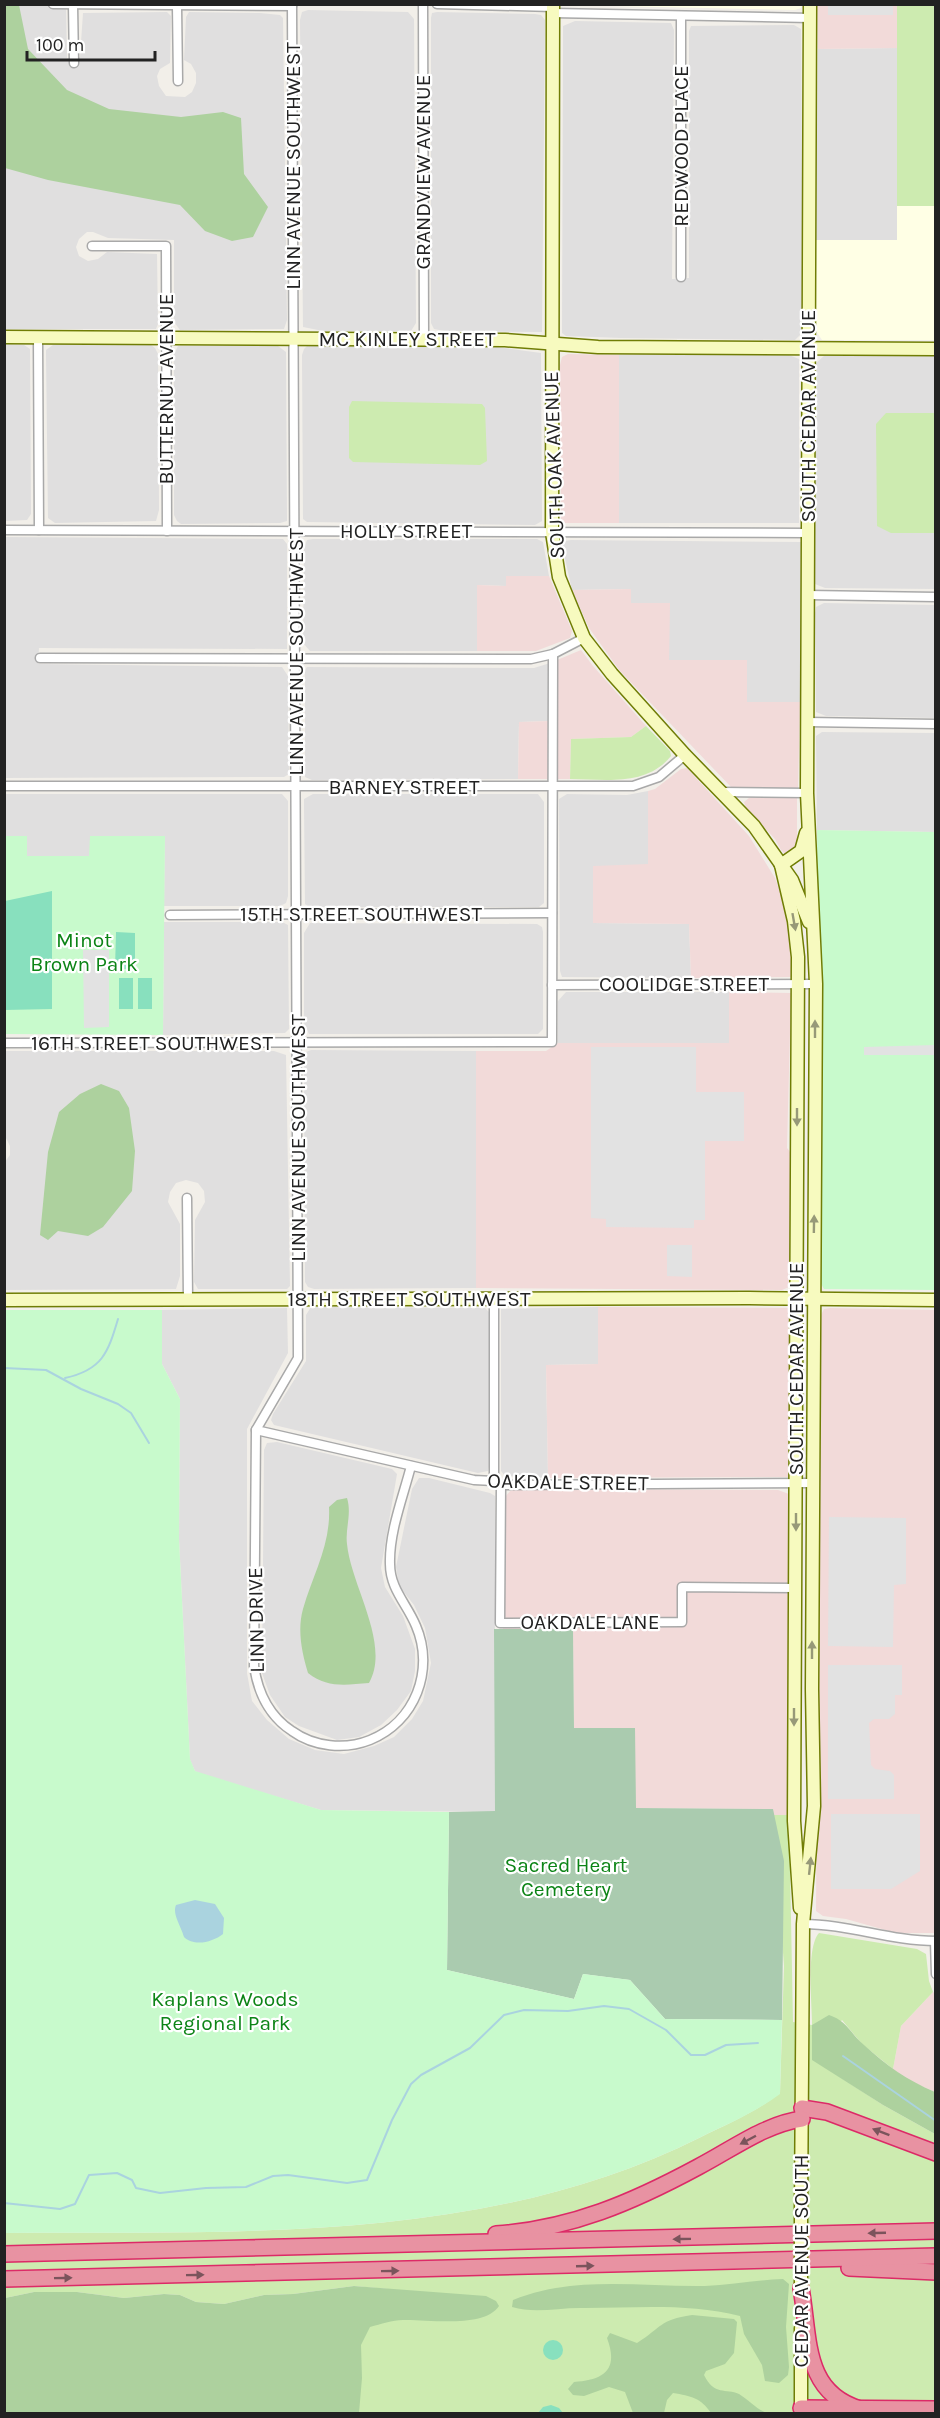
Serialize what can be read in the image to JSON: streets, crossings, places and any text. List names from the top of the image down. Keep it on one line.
{"streets":{"main road":["MC KINLEY STREET","SOUTH CEDAR AVENUE","SOUTH OAK AVENUE","18TH STREET SOUTHWEST","CEDAR AVENUE SOUTH"],"street":["REDWOOD PLACE","LINN AVENUE SOUTHWEST","GRANDVIEW AVENUE","BUTTERNUT AVENUE","HOLLY STREET","BARNEY STREET","15TH STREET SOUTHWEST","COOLIDGE STREET","16TH STREET SOUTHWEST","OAKDALE STREET","LINN DRIVE","OAKDALE LANE"]},"crossings":[["LINN AVENUE SOUTHWEST","MC KINLEY STREET"],["LINN AVENUE SOUTHWEST","HOLLY STREET"],["LINN AVENUE SOUTHWEST","BARNEY STREET"],["LINN AVENUE SOUTHWEST","15TH STREET SOUTHWEST"],["LINN AVENUE SOUTHWEST","16TH STREET SOUTHWEST"],["LINN AVENUE SOUTHWEST","18TH STREET SOUTHWEST"],["GRANDVIEW AVENUE","MC KINLEY STREET"],["MC KINLEY STREET","BUTTERNUT AVENUE"],["MC KINLEY STREET","SOUTH CEDAR AVENUE"],["MC KINLEY STREET","SOUTH OAK AVENUE"],["BUTTERNUT AVENUE","HOLLY STREET"],["SOUTH CEDAR AVENUE","SOUTH OAK AVENUE"],["SOUTH CEDAR AVENUE","HOLLY STREET"],["SOUTH CEDAR AVENUE","COOLIDGE STREET"],["SOUTH CEDAR AVENUE","18TH STREET SOUTHWEST"],["SOUTH CEDAR AVENUE","OAKDALE STREET"],["SOUTH CEDAR AVENUE","OAKDALE LANE"],["SOUTH CEDAR AVENUE","CEDAR AVENUE SOUTH"],["SOUTH OAK AVENUE","HOLLY STREET"],["SOUTH OAK AVENUE","BARNEY STREET"],["COOLIDGE STREET","16TH STREET SOUTHWEST"],["OAKDALE STREET","LINN DRIVE"],["OAKDALE STREET","OAKDALE LANE"]],"parks":["Minot Brown Park","Sacred Heart Cemetery","Kaplans Woods Regional Park"],"scale_bar":"100 m"}
